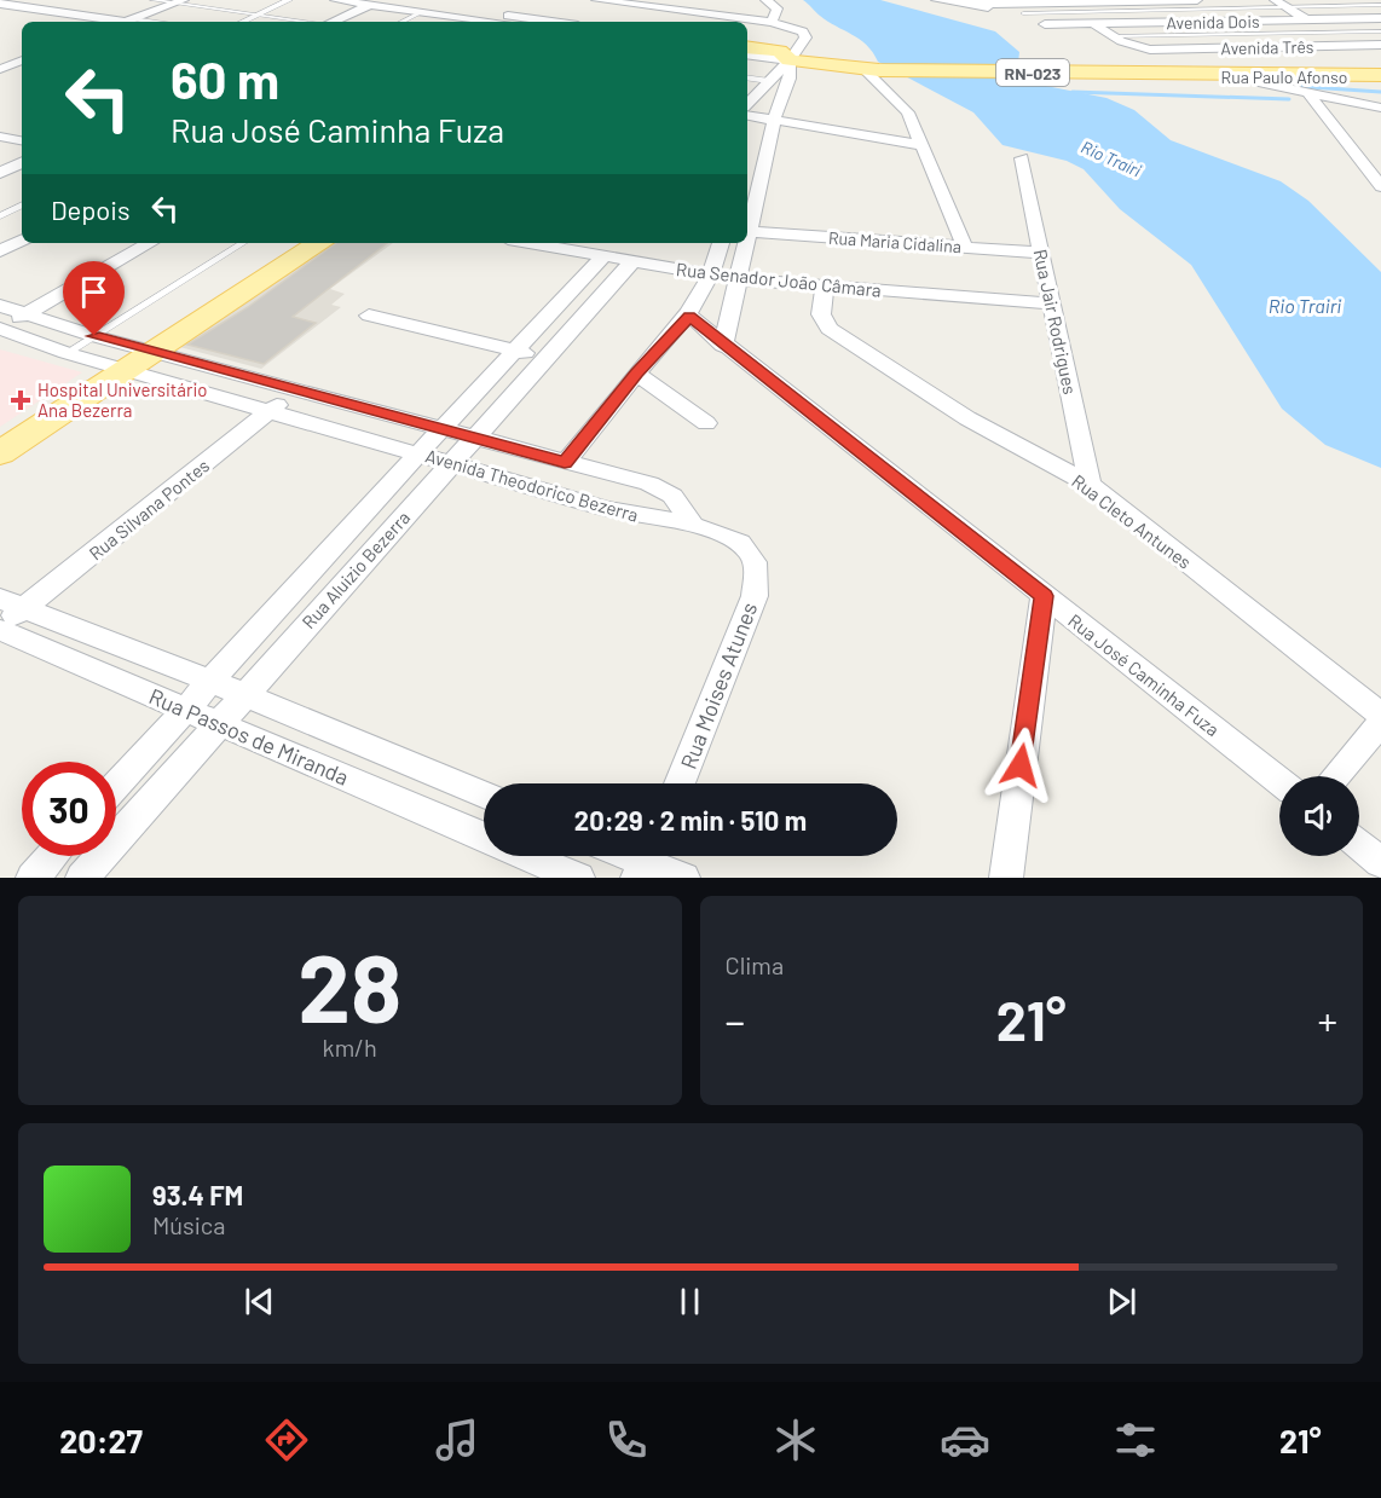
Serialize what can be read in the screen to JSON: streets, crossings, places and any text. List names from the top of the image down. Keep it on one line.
{"streets":{"main road":["RN-023","Rua Paulo Afonso"],"street":["Avenida Dois","Avenida Três","Rua Maria Cidalina","Rua Senador João Câmara","Rua Jair Rodrigues","Avenida Theodorico Bezerra","Rua Silvana Pontes","Rua Cleto Antunes","Rua Aluizio Bezerra","Rua José Caminha Fuza","Rua Moises Atunes","Rua Passos de Miranda"]},"crossings":[["RN-023","Rua Paulo Afonso"],["Rua Maria Cidalina","Rua Jair Rodrigues"],["Rua Senador João Câmara","Rua Jair Rodrigues"],["Rua Senador João Câmara","Rua Cleto Antunes"],["Rua Senador João Câmara","Rua Aluizio Bezerra"],["Rua Jair Rodrigues","Rua Cleto Antunes"],["Avenida Theodorico Bezerra","Rua Silvana Pontes"],["Avenida Theodorico Bezerra","Rua Aluizio Bezerra"],["Avenida Theodorico Bezerra","Rua Moises Atunes"],["Rua Silvana Pontes","Rua Passos de Miranda"],["Rua Aluizio Bezerra","Rua Passos de Miranda"]],"water":["Rio Traíri","Rio Trairi"],"places":{"health":["Hospital Universitário Ana Bezerra"]},"page":{"turn":["60 m","Rua José Caminha Fuza"],"then":"Depois","limit":"30","trip":"20:29 · 2 min · 510 m","tile":[["28","km/h"],"Clima"],"heat":["−","21°","+"],"song":["93.4 FM","Música"],"tabs":["20:27","21°"]}}
